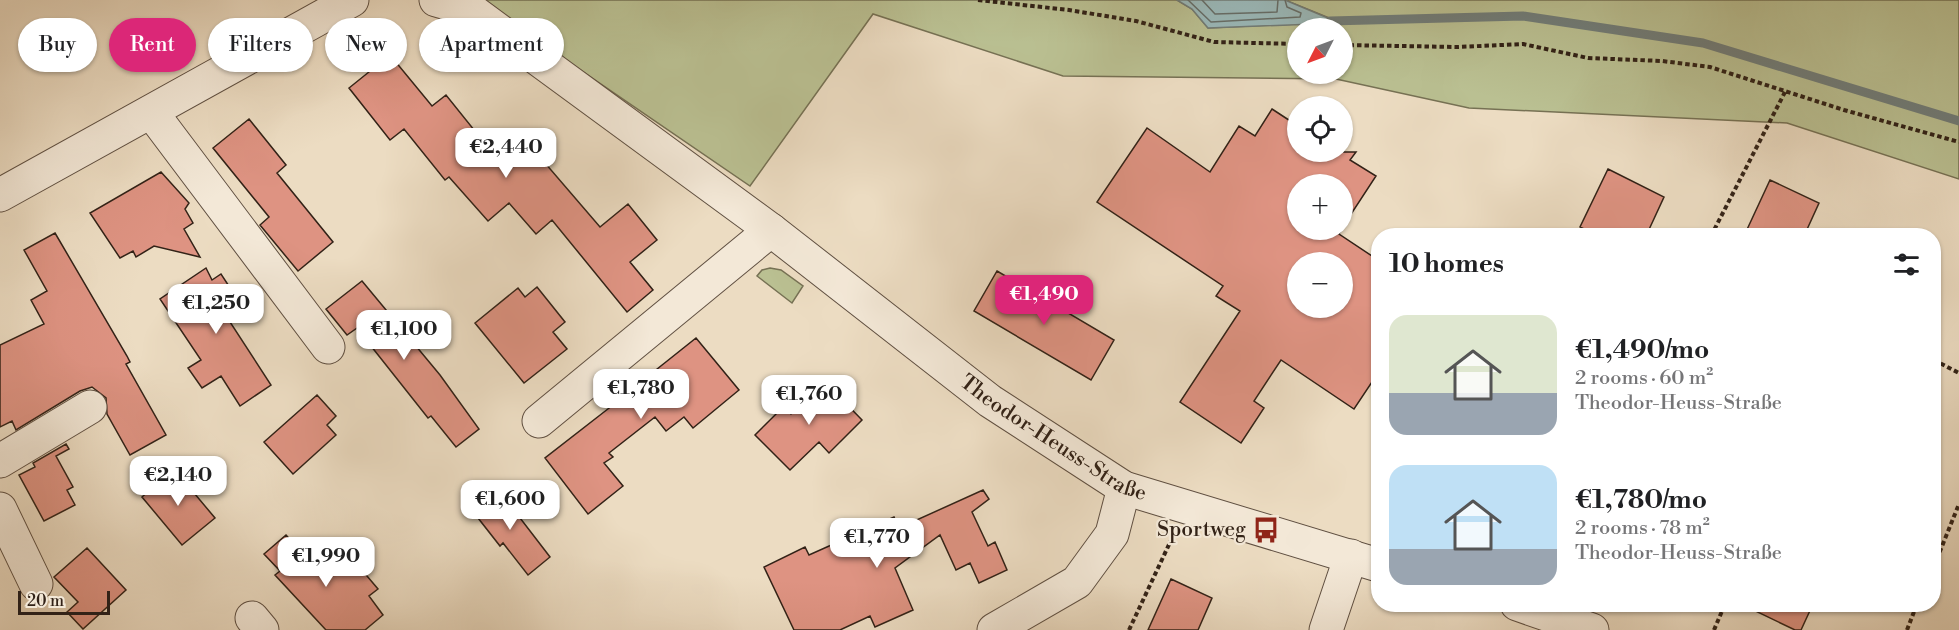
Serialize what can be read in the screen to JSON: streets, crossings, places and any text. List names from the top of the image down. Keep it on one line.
{"streets":{"street":["Theodor-Heuss-Straße"]},"places":{"bus stop":["Sportweg"]},"scale_bar":"20 m","north":"bottom left","page":{"map_buttons":["+","−"],"chip":["Buy","Rent","Filters","New","Apartment"],"price":["€2,440","€1,490","€1,250","€1,100","€1,780","€1,760","€2,140","€1,600","€1,770","€1,990"],"heading":"10 homes","list":[{"name":"€1,490/mo","note":"2 rooms · 60 m² · Theodor-Heuss-Straße"},{"name":"€1,780/mo","note":"2 rooms · 78 m² · Theodor-Heuss-Straße"}],"scale":"20 m"}}
